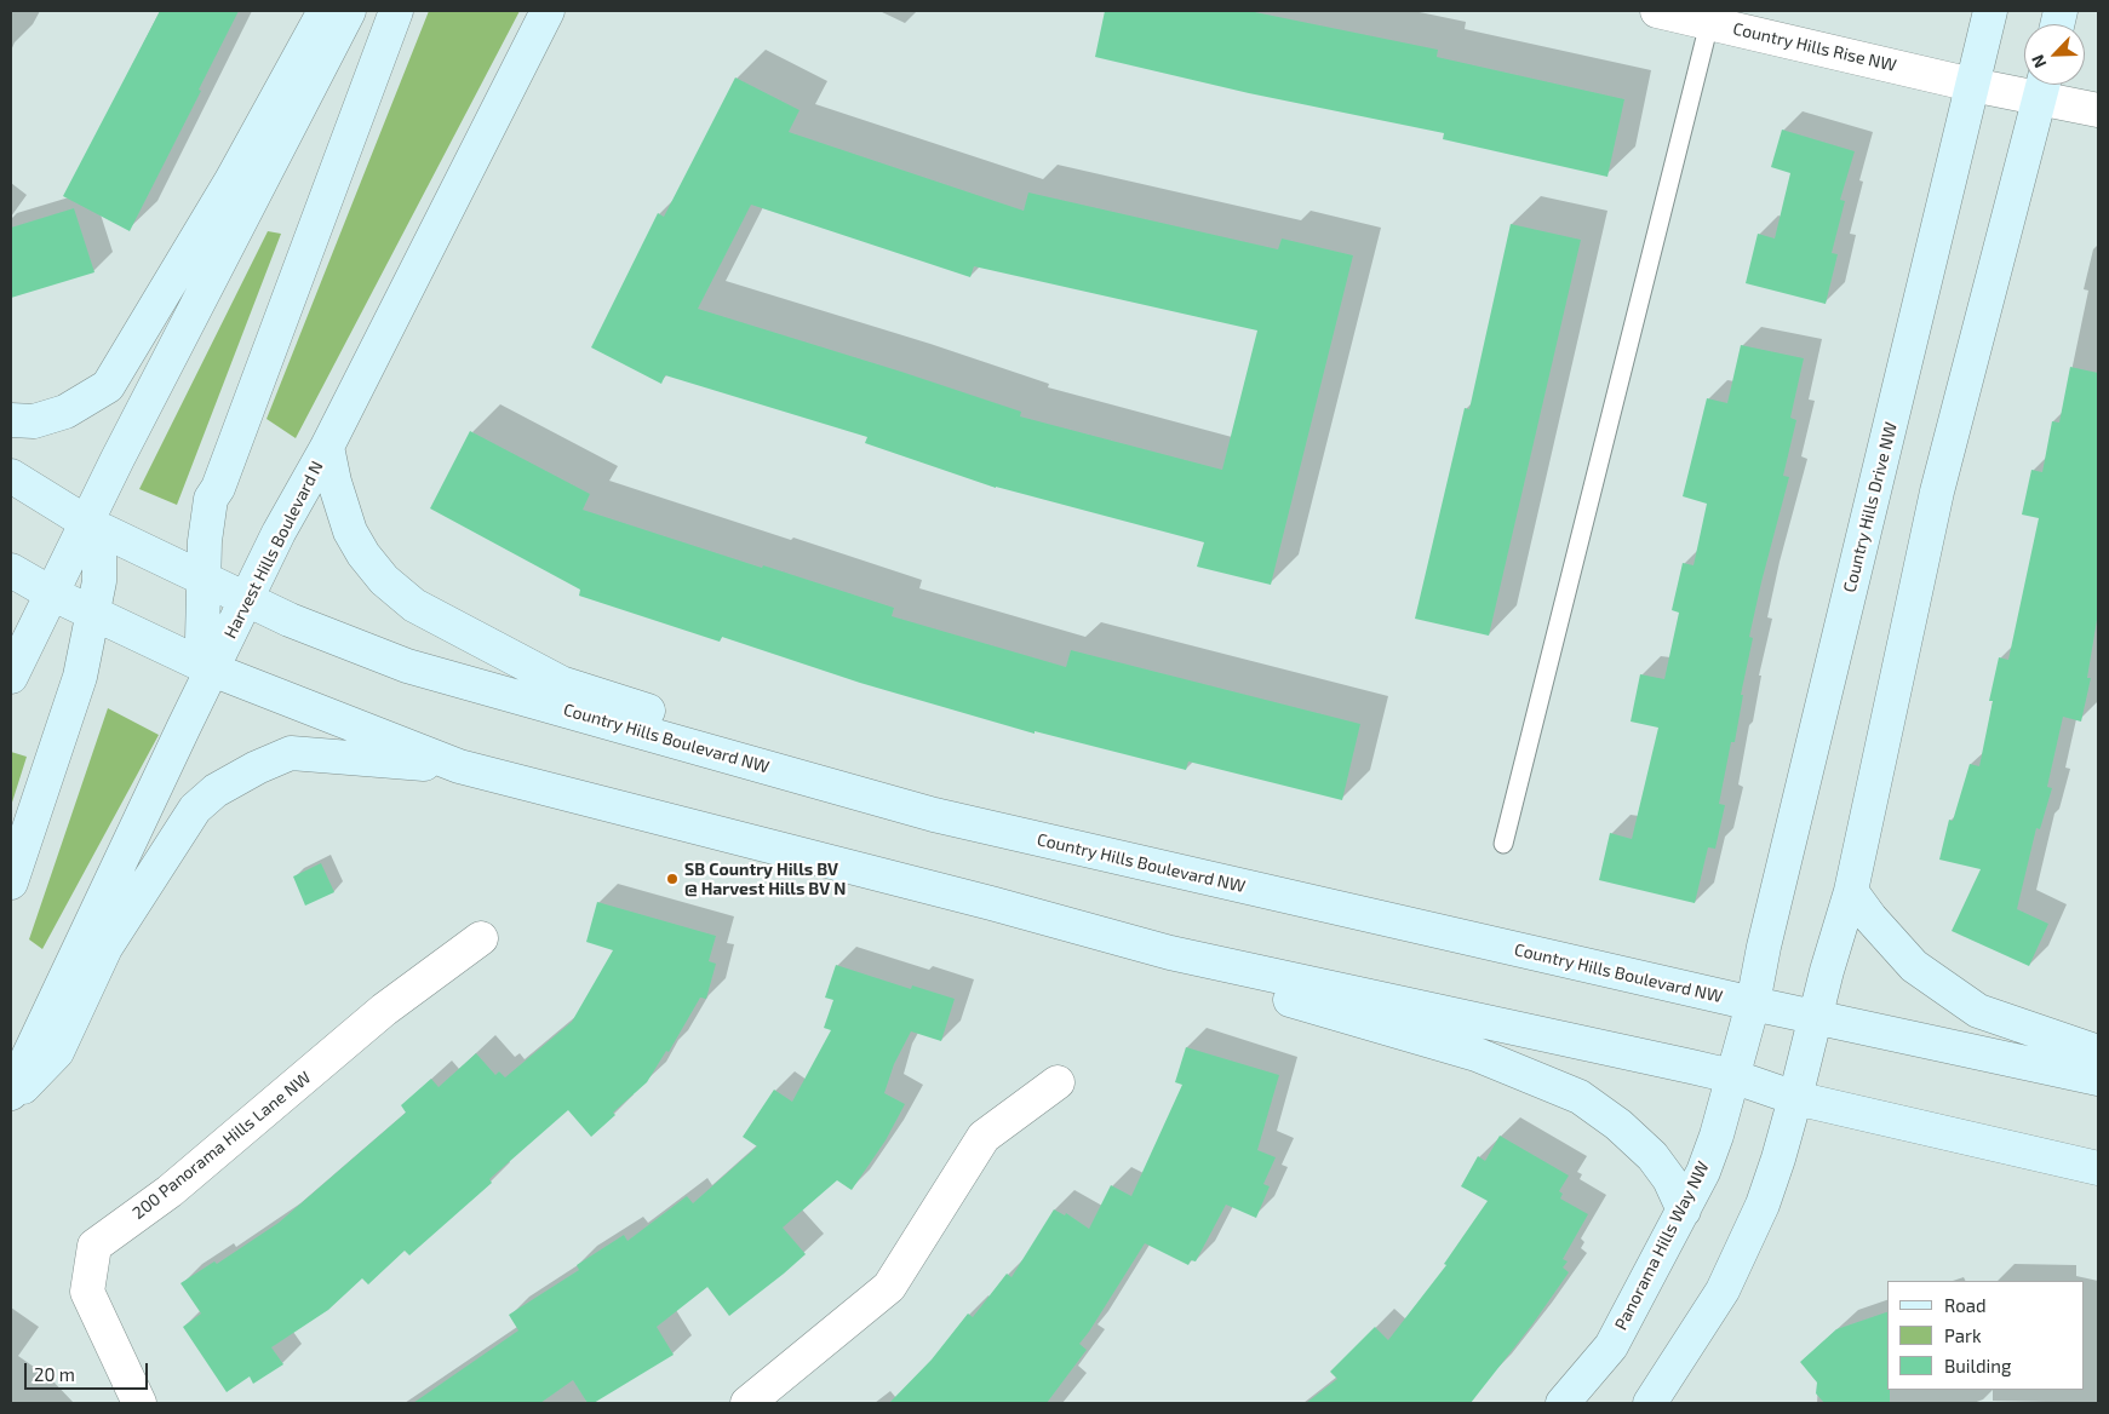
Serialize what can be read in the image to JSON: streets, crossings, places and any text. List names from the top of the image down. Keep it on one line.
{"streets":{"main road":["Country Hills Drive NW","Harvest Hills Boulevard N","Country Hills Boulevard NW","Panorama Hills Way NW"],"street":["Country Hills Rise NW","200 Panorama Hills Lane NW"]},"crossings":[["Country Hills Rise NW","Country Hills Drive NW"],["Country Hills Drive NW","Country Hills Boulevard NW"],["Country Hills Drive NW","Panorama Hills Way NW"],["Harvest Hills Boulevard N","Country Hills Boulevard NW"],["Country Hills Boulevard NW","Panorama Hills Way NW"]],"places":["SB Country Hills BV @ Harvest Hills BV N"],"legend":["Road","Park","Building"],"scale_bar":"20 m","north":"bottom left"}
